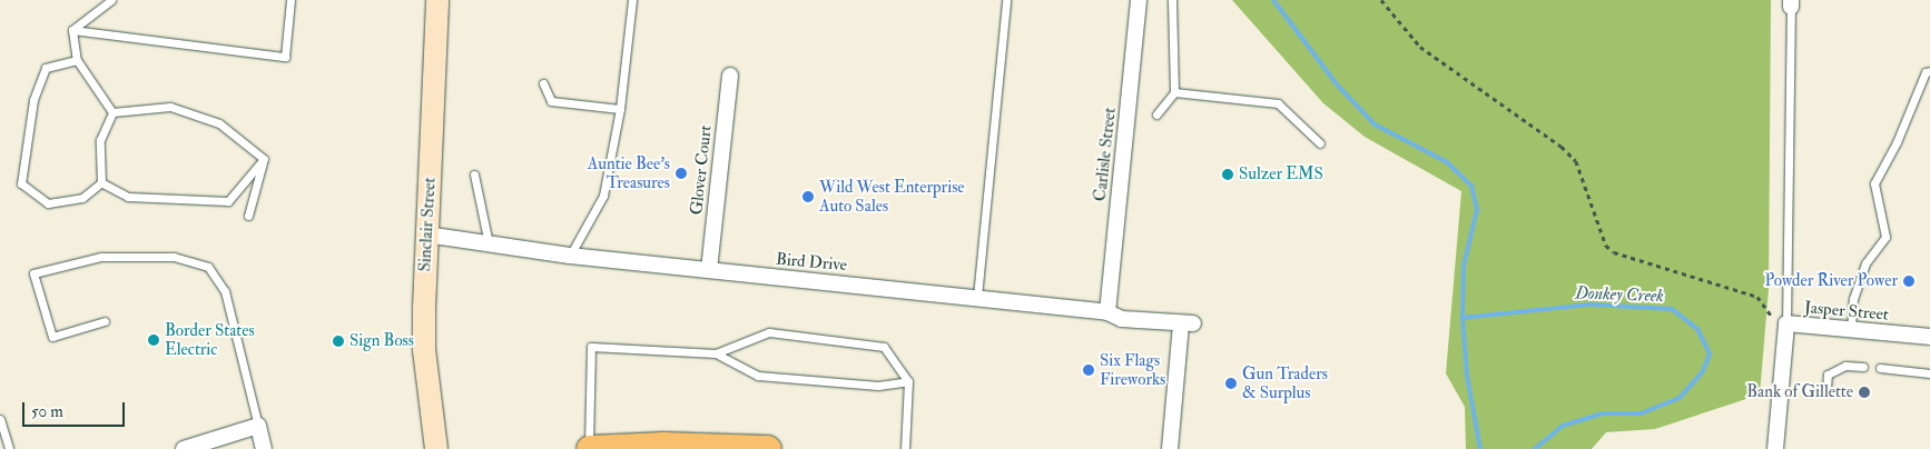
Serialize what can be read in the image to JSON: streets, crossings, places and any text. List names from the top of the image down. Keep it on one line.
{"streets":{"street":["Carlisle Street","Glover Court","Sinclair Street","Bird Drive","Jasper Street"]},"crossings":[["Carlisle Street","Bird Drive"],["Glover Court","Bird Drive"],["Sinclair Street","Bird Drive"]],"water":["Donkey Creek"],"places":["Auntie Bee's Treasures","Sulzer EMS","Wild West Enterprise Auto Sales","Powder River Power","Border States Electric","Sign Boss","Six Flags Fireworks","Gun Traders & Surplus","Bank of Gillette"],"scale_bar":"50 m"}
